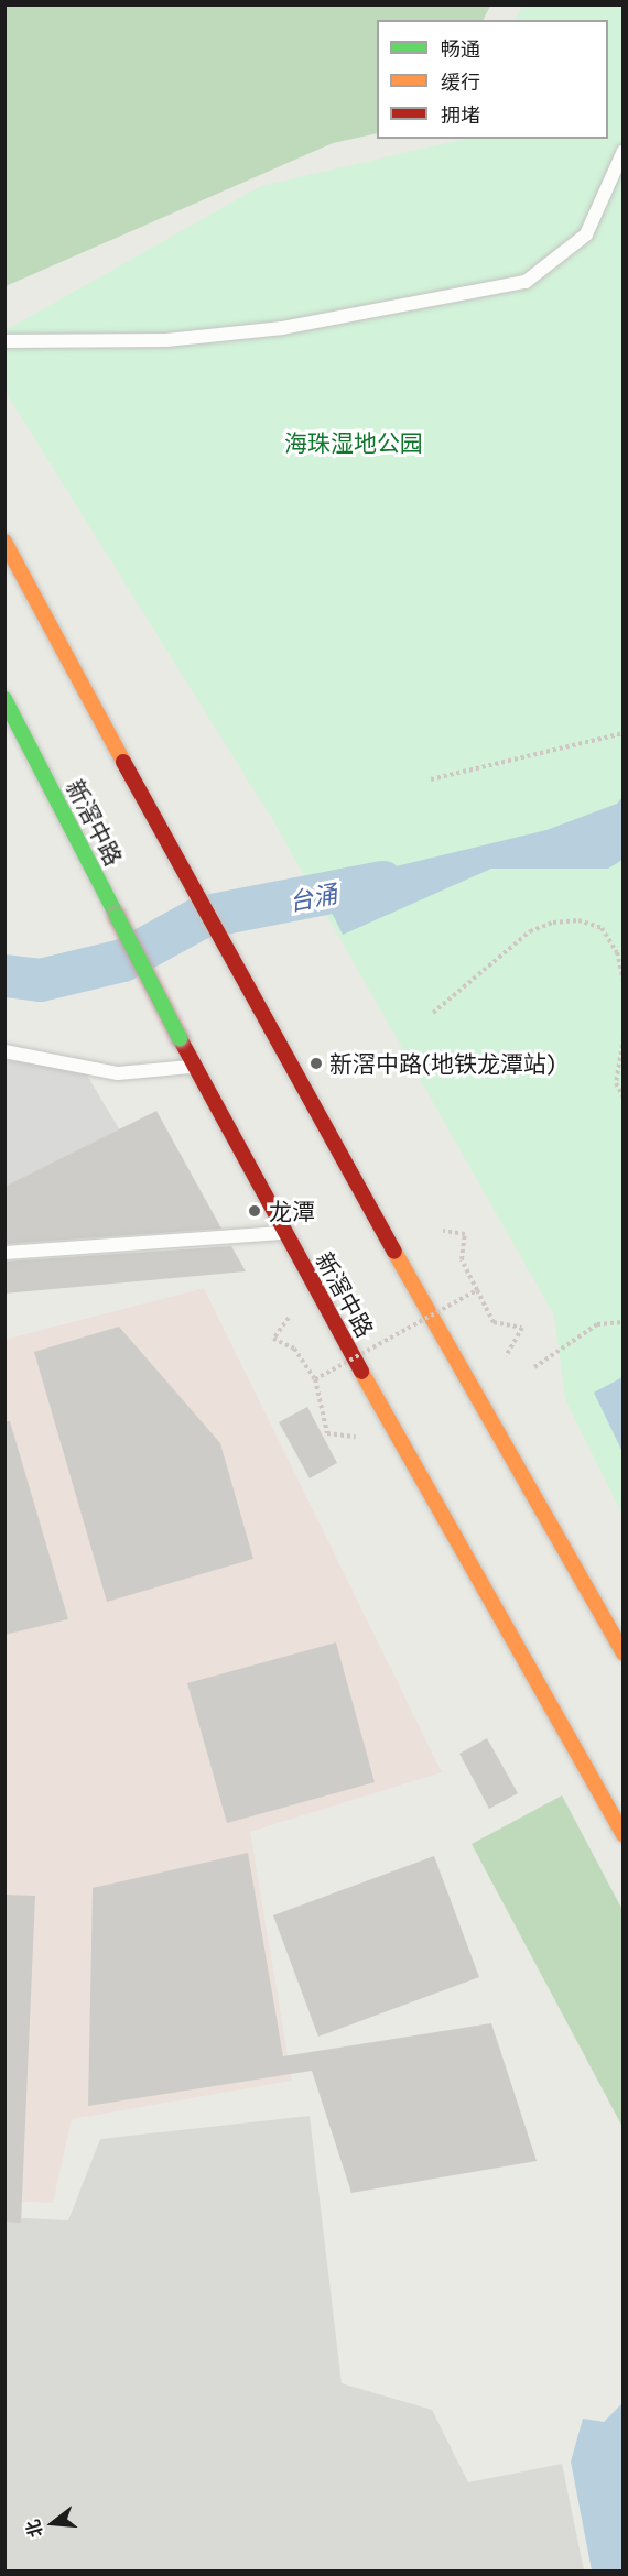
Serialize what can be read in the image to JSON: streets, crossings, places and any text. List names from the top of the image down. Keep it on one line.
{"streets":{"highway":["新滘中路"]},"water":["台涌"],"parks":["海珠湿地公园"],"places":["新滘中路(地铁龙潭站)","龙潭"],"legend":["畅通","缓行","拥堵"],"north":"left"}
